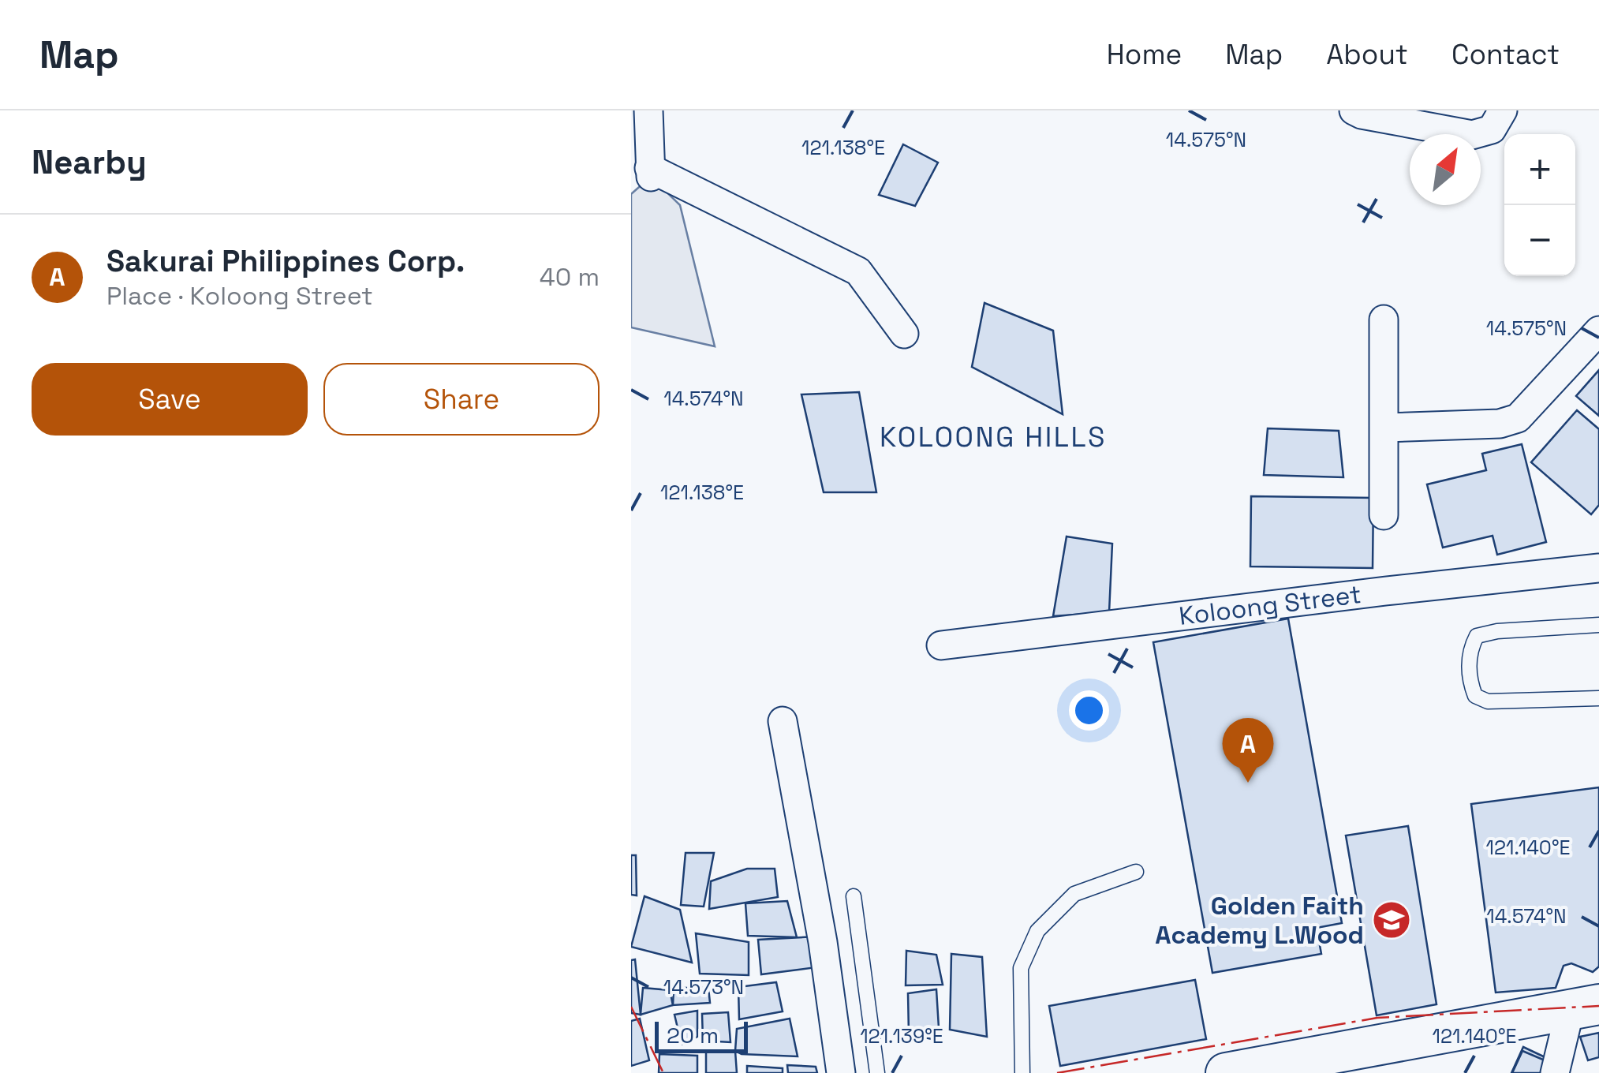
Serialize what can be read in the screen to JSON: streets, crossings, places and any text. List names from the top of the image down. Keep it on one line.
{"streets":{"street":["Koloong Street"]},"districts":["KOLOONG HILLS"],"places":{"school or university":["Golden Faith Academy L.Wood"]},"scale_bar":"20 m","north":"top right","page":{"header":"Map","nav":["Home","Map","About","Contact"],"heading":"Nearby","map_buttons":["+","−"],"list":[{"mark":"A","name":"Sakurai Philippines Corp.","note":"Place · Koloong Street","value":"40 m"}],"buttons":["Save","Share"],"pins":"A","scale":"20 m"},"coordinates":["14.575°N","121.138°E","14.574°N","121.140°E","14.573°N","121.139°E"]}
